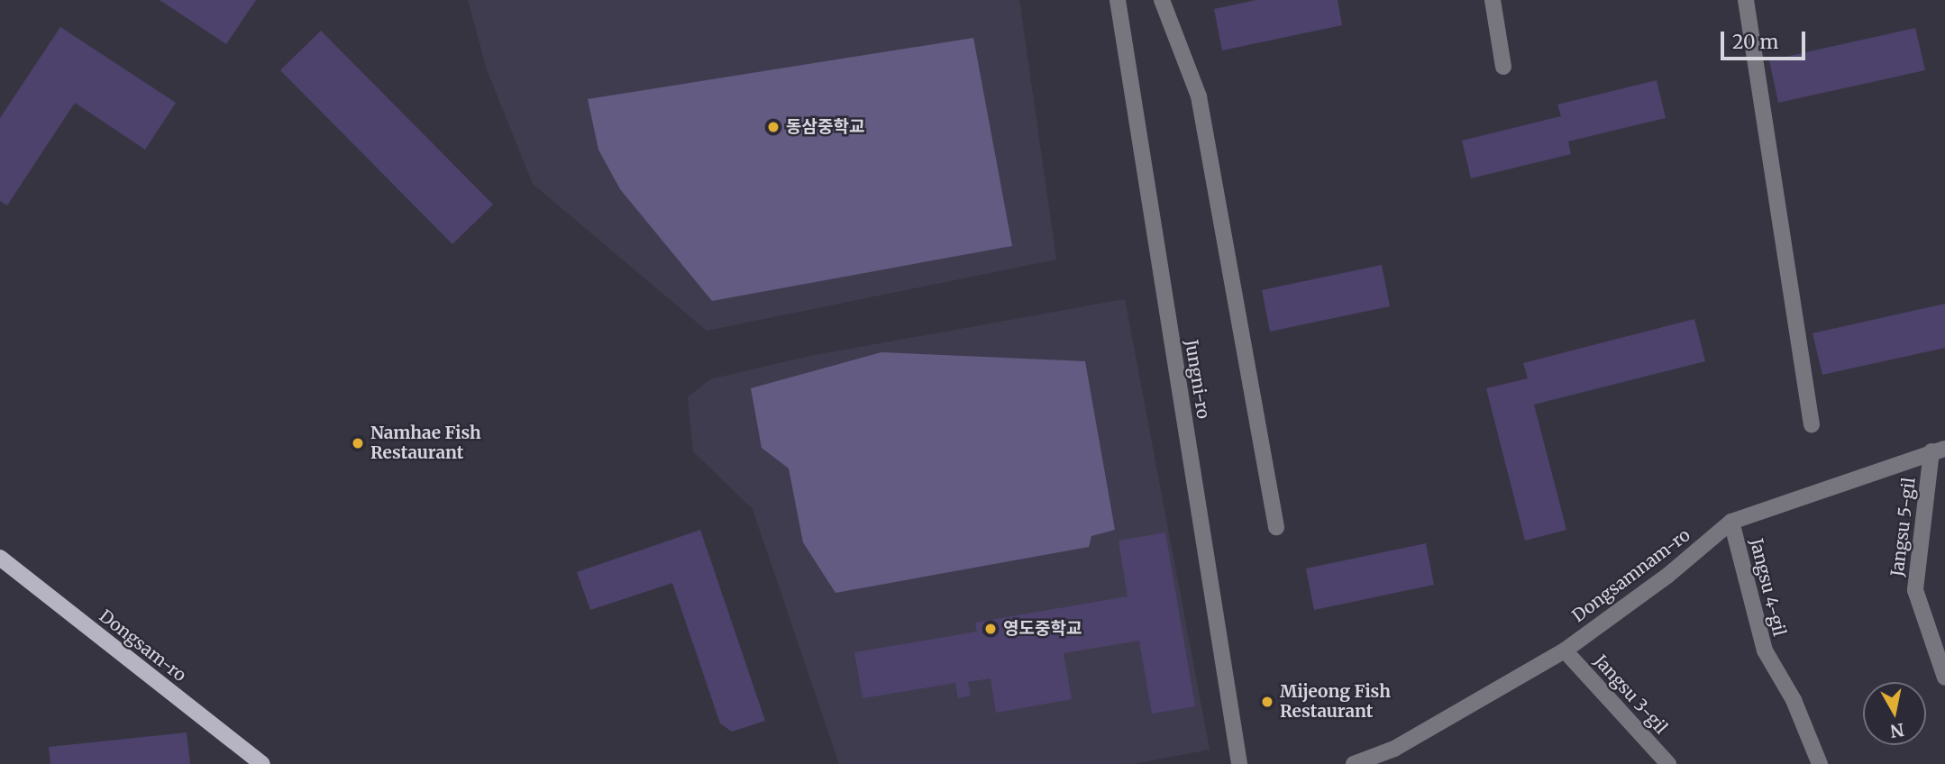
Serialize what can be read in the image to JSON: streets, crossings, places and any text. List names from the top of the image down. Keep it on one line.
{"streets":{"main road":["Dongsam-ro"],"street":["Jungni-ro","Jangsu 5-gil","Dongsamnam-ro","Jangsu 4-gil","Jangsu 3-gil"]},"crossings":[["Jangsu 5-gil","Dongsamnam-ro"],["Dongsamnam-ro","Jangsu 4-gil"],["Dongsamnam-ro","Jangsu 3-gil"]],"places":["동삼중학교","Namhae Fish Restaurant","영도중학교","Mijeong Fish Restaurant"],"scale_bar":"20 m","north":"bottom"}
